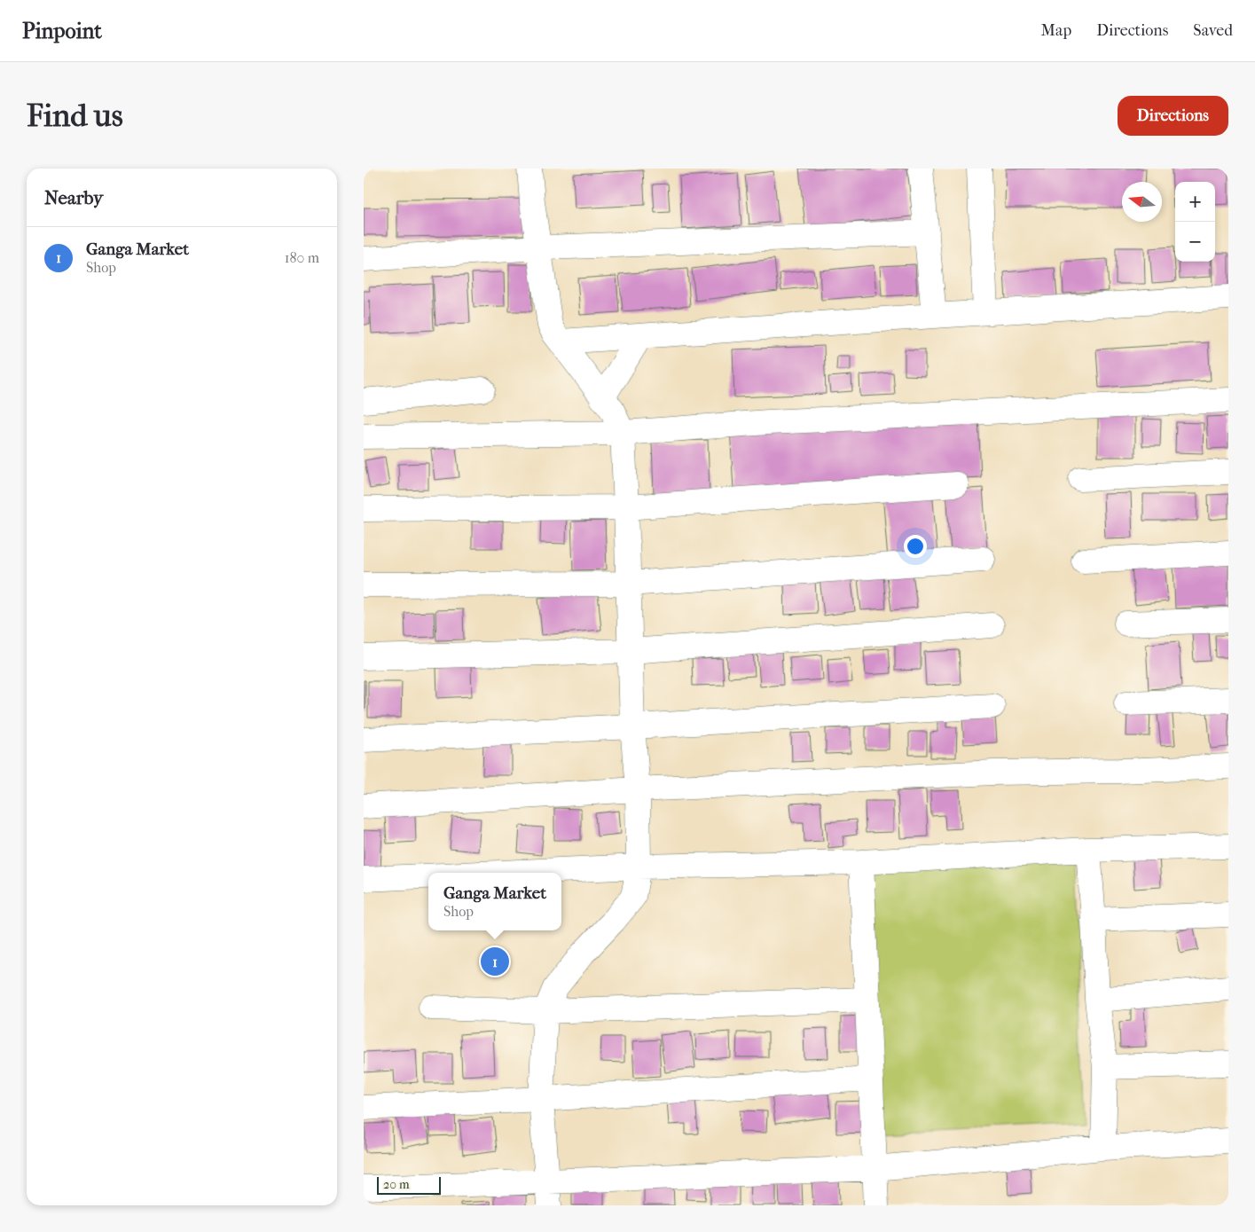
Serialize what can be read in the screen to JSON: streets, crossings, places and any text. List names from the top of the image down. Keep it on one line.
{"scale_bar":"20 m","north":"left","page":{"header":"Pinpoint","nav":["Map","Directions","Saved"],"buttons":"Directions","title":"Find us","heading":"Nearby","map_buttons":["+","−"],"list":[{"mark":"1","name":"Ganga Market","note":"Shop","value":"180 m"}],"popup":["Ganga Market","Shop"],"pins":"1","scale":"20 m"}}
